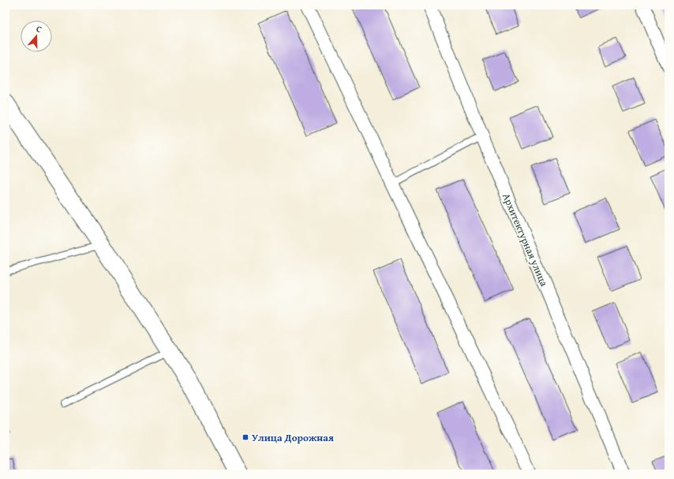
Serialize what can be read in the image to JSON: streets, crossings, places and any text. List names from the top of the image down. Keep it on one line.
{"streets":{"street":["Архитектурная улица"]},"places":{"transit":["Улица Дорожная"]},"north":"top"}
